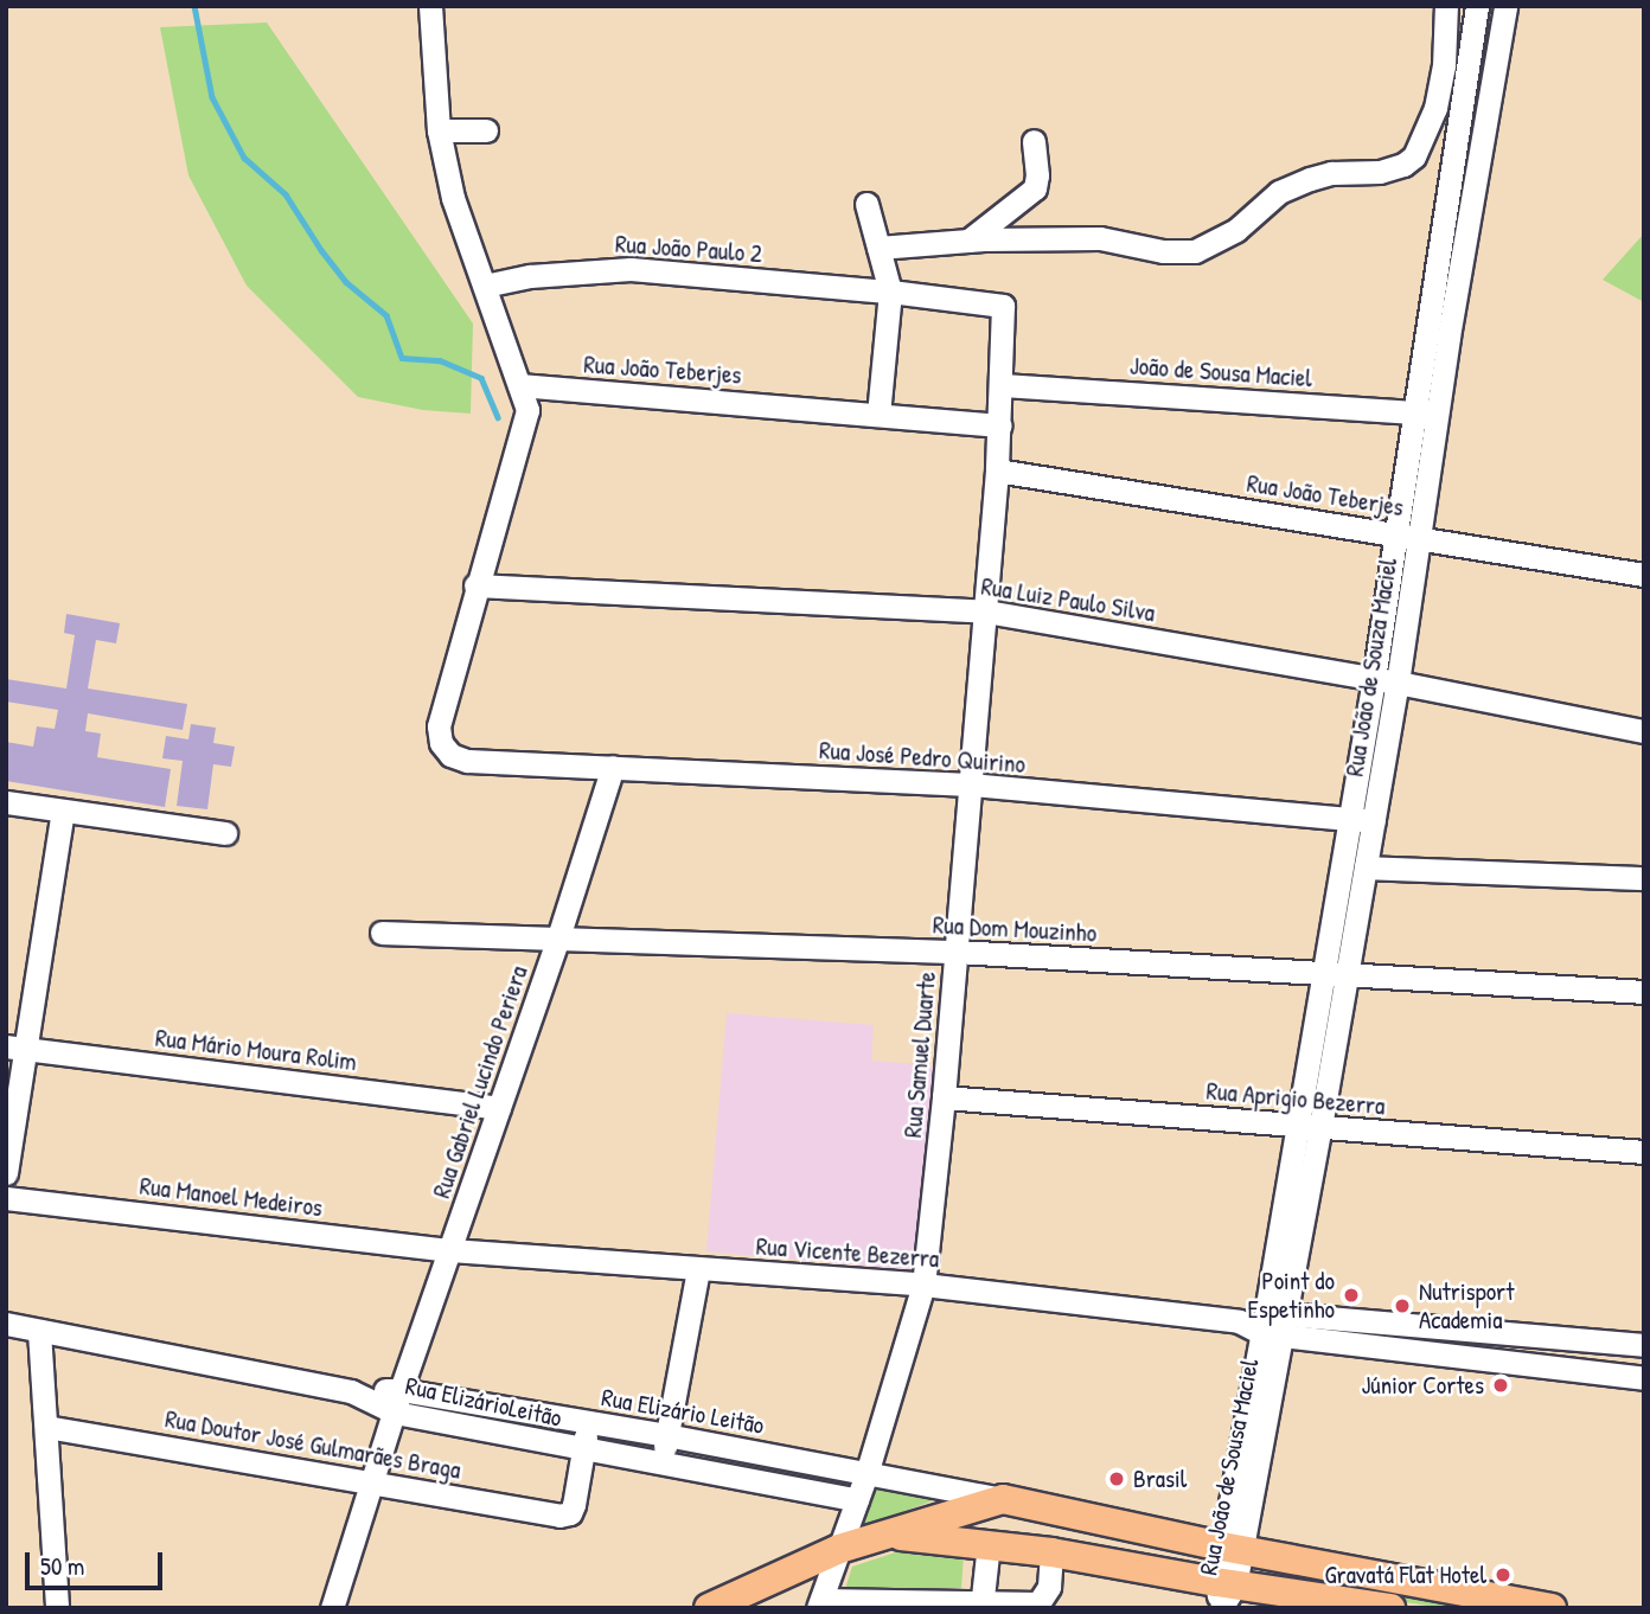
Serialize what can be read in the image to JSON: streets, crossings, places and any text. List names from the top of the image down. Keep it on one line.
{"streets":{"street":["Rua João Paulo 2","Rua João Teberjes","João de Sousa Maciel","Rua Luiz Paulo Silva","Rua João de Souza Maciel","Rua José Pedro Quirino","Rua Dom Mouzinho","Rua Mário Moura Rolim","Rua Samuel Duarte","Rua Gabriel Lucindo Periera","Rua Aprigio Bezerra","Rua Manoel Medeiros","Rua Vicente Bezerra","Rua ElizárioLeitão","Rua Elizário Leitão","Rua Doutor José Gulmarães Braga","Rua João de Sousa Maciel"]},"crossings":[["Rua João Paulo 2","Rua Samuel Duarte"],["Rua João Teberjes","Rua João de Souza Maciel"],["Rua João Teberjes","Rua Samuel Duarte"],["João de Sousa Maciel","Rua João de Souza Maciel"],["João de Sousa Maciel","Rua Samuel Duarte"],["Rua Luiz Paulo Silva","Rua João de Souza Maciel"],["Rua Luiz Paulo Silva","Rua José Pedro Quirino"],["Rua Luiz Paulo Silva","Rua Samuel Duarte"],["Rua João de Souza Maciel","Rua José Pedro Quirino"],["Rua João de Souza Maciel","Rua Dom Mouzinho"],["Rua João de Souza Maciel","Rua Aprigio Bezerra"],["Rua João de Souza Maciel","Rua Vicente Bezerra"],["Rua João de Souza Maciel","Rua João de Sousa Maciel"],["Rua José Pedro Quirino","Rua Samuel Duarte"],["Rua José Pedro Quirino","Rua Gabriel Lucindo Periera"],["Rua Dom Mouzinho","Rua Samuel Duarte"],["Rua Dom Mouzinho","Rua Gabriel Lucindo Periera"],["Rua Mário Moura Rolim","Rua Gabriel Lucindo Periera"],["Rua Samuel Duarte","Rua Aprigio Bezerra"],["Rua Samuel Duarte","Rua Vicente Bezerra"],["Rua Samuel Duarte","Rua ElizárioLeitão"],["Rua Samuel Duarte","Rua Elizário Leitão"],["Rua Gabriel Lucindo Periera","Rua Manoel Medeiros"],["Rua Gabriel Lucindo Periera","Rua Vicente Bezerra"],["Rua Gabriel Lucindo Periera","Rua ElizárioLeitão"],["Rua Gabriel Lucindo Periera","Rua Elizário Leitão"],["Rua Gabriel Lucindo Periera","Rua Doutor José Gulmarães Braga"],["Rua Manoel Medeiros","Rua Vicente Bezerra"],["Rua Vicente Bezerra","Rua João de Sousa Maciel"],["Rua ElizárioLeitão","Rua Elizário Leitão"],["Rua ElizárioLeitão","Rua Doutor José Gulmarães Braga"]],"places":["Point do Espetinho","Nutrisport Academia","Júnior Cortes","Brasil","Gravatá Flat Hotel"],"scale_bar":"50 m"}
